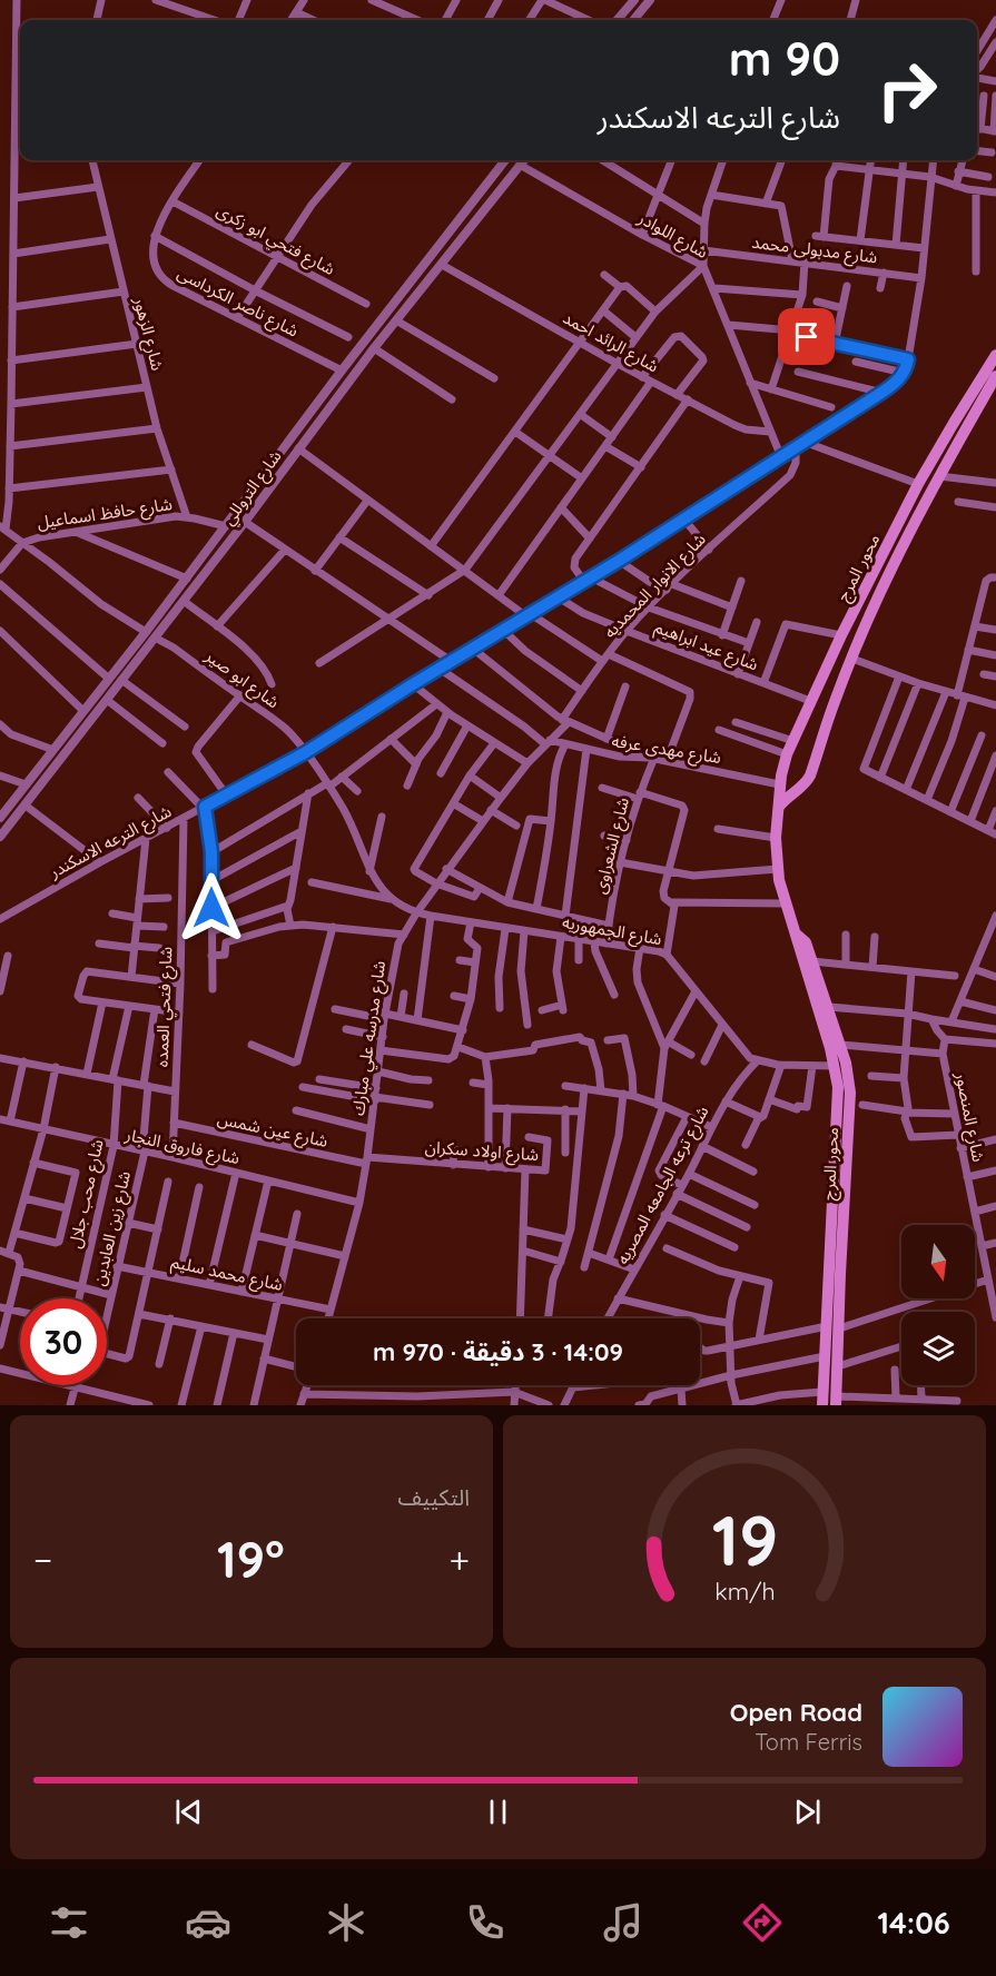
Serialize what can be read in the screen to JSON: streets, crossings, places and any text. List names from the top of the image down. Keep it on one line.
{"streets":{"main road":["محور المرج"],"street":["شارع اللوادر","شارع فتحي ابو زكرى","شارع مدبولى محمد","شارع ناصر الكرداسى","شارع الزهور","شارع الرائد احمد","شارع التروللي","شارع حافظ اسماعيل","شارع الانوار المحمديه","شارع عيد ابراهيم","شارع ابو صير","شارع مهدى عرفه","شارع الترعه الاسكندر","شارع الشعراوى","شارع الجمهوريه","شارع فتحي العمده","شارع مدرسه علي مبارك","شارع المنصور","شارع عين شمس","شارع فاروق النجار","شارع اولاد سكران","شارع ترعه الجامعه المصريه","شارع محب جلال","شارع زين العابدين","شارع محمد سليم"]},"crossings":[["شارع اللوادر","شارع الرائد احمد"],["شارع اللوادر","شارع التروللي"],["شارع اللوادر","شارع الترعه الاسكندر"],["شارع ناصر الكرداسى","شارع التروللي"],["شارع الزهور","شارع حافظ اسماعيل"],["شارع الرائد احمد","شارع التروللي"],["شارع التروللي","شارع حافظ اسماعيل"],["شارع التروللي","شارع ابو صير"],["شارع حافظ اسماعيل","شارع ابو صير"],["محور المرج","شارع عيد ابراهيم"],["محور المرج","شارع مهدى عرفه"],["شارع الانوار المحمديه","شارع عيد ابراهيم"],["شارع الانوار المحمديه","شارع الترعه الاسكندر"],["شارع الانوار المحمديه","شارع مدرسه علي مبارك"],["شارع عيد ابراهيم","شارع الترعه الاسكندر"],["شارع ابو صير","شارع الترعه الاسكندر"],["شارع ابو صير","شارع الجمهوريه"],["شارع مهدى عرفه","شارع الشعراوى"],["شارع مهدى عرفه","شارع مدرسه علي مبارك"],["شارع الترعه الاسكندر","شارع فتحي العمده"],["شارع الشعراوى","شارع الجمهوريه"],["شارع الجمهوريه","شارع مدرسه علي مبارك"],["شارع الجمهوريه","شارع ترعه الجامعه المصريه"],["شارع فتحي العمده","شارع عين شمس"],["شارع فتحي العمده","شارع فاروق النجار"],["شارع مدرسه علي مبارك","شارع عين شمس"],["شارع مدرسه علي مبارك","شارع فاروق النجار"],["شارع مدرسه علي مبارك","شارع اولاد سكران"],["شارع مدرسه علي مبارك","شارع محمد سليم"],["شارع عين شمس","شارع اولاد سكران"],["شارع فاروق النجار","شارع محب جلال"],["شارع فاروق النجار","شارع زين العابدين"],["شارع زين العابدين","شارع محمد سليم"]],"north":"bottom","page":{"turn":["90 m","شارع الترعه الاسكندر"],"limit":"30","trip":"14:09 · 3 دقيقة · 970 m","tile":"التكييف","heat":["−","19°","+"],"song":["Open Road","Tom Ferris"],"tabs":"14:06","gauge":["19","km/h"]}}
